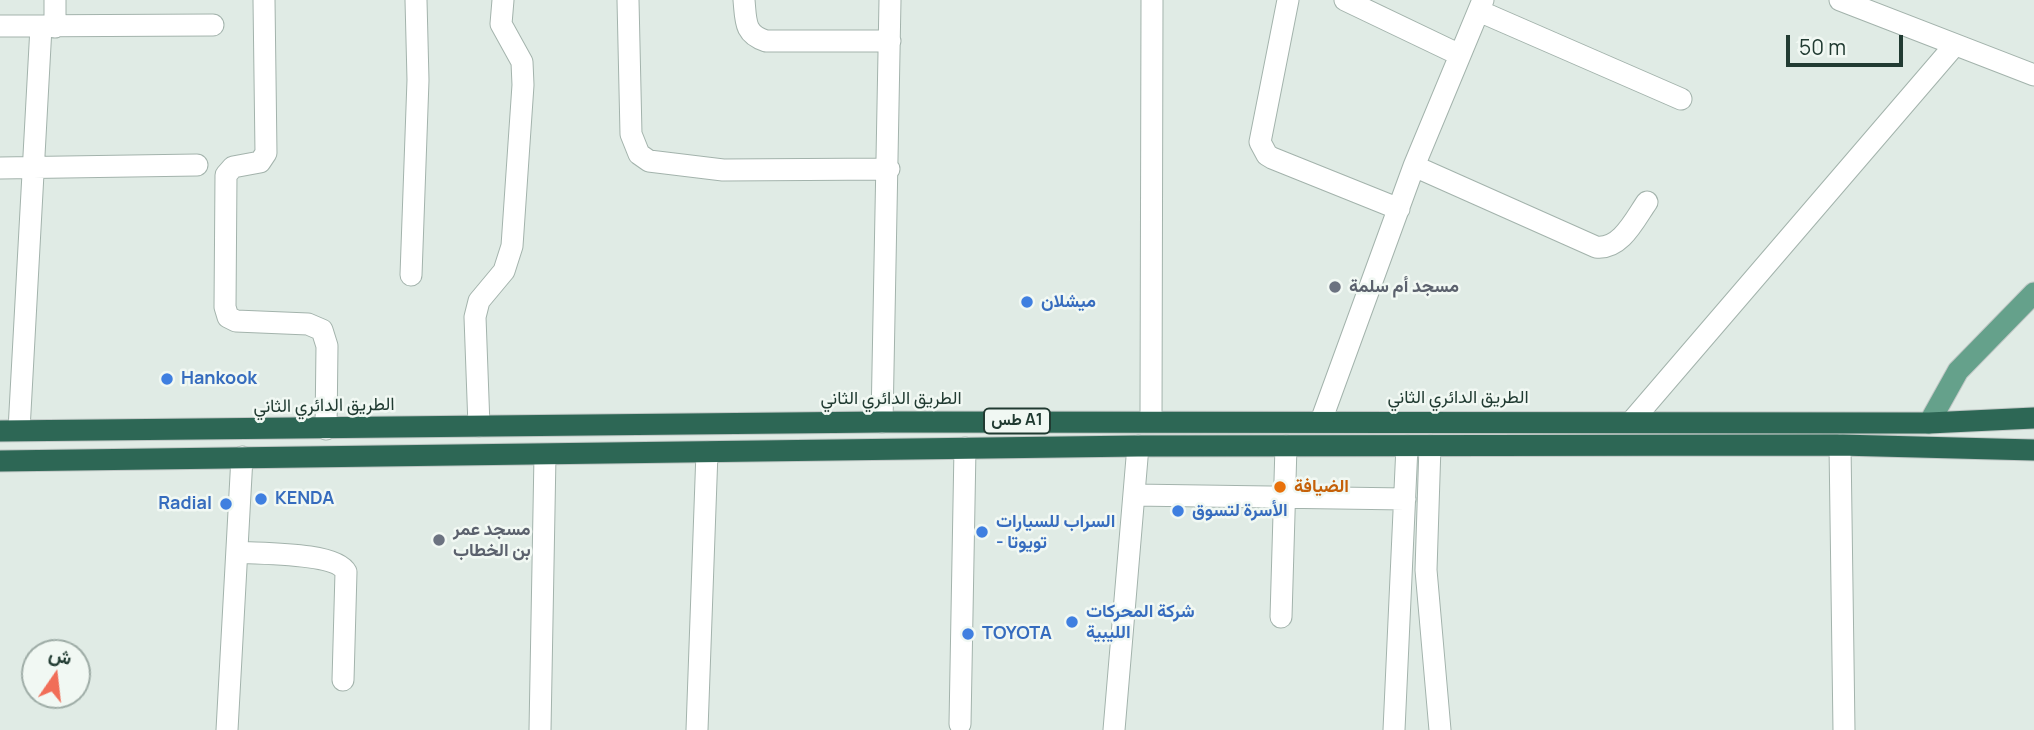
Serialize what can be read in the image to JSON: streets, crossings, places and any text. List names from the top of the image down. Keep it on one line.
{"streets":{"highway":["الطريق الدائري الثاني","طس A1"]},"places":["مسجد أم سلمة","ميشلان","Hankook","الضيافة","KENDA","Radial","الأسرة لتسوق","السراب للسيارات - تويوتا","مسجد عمر بن الخطاب","شركة المحركات الليبية","TOYOTA"],"scale_bar":"50 m","north":"top"}
